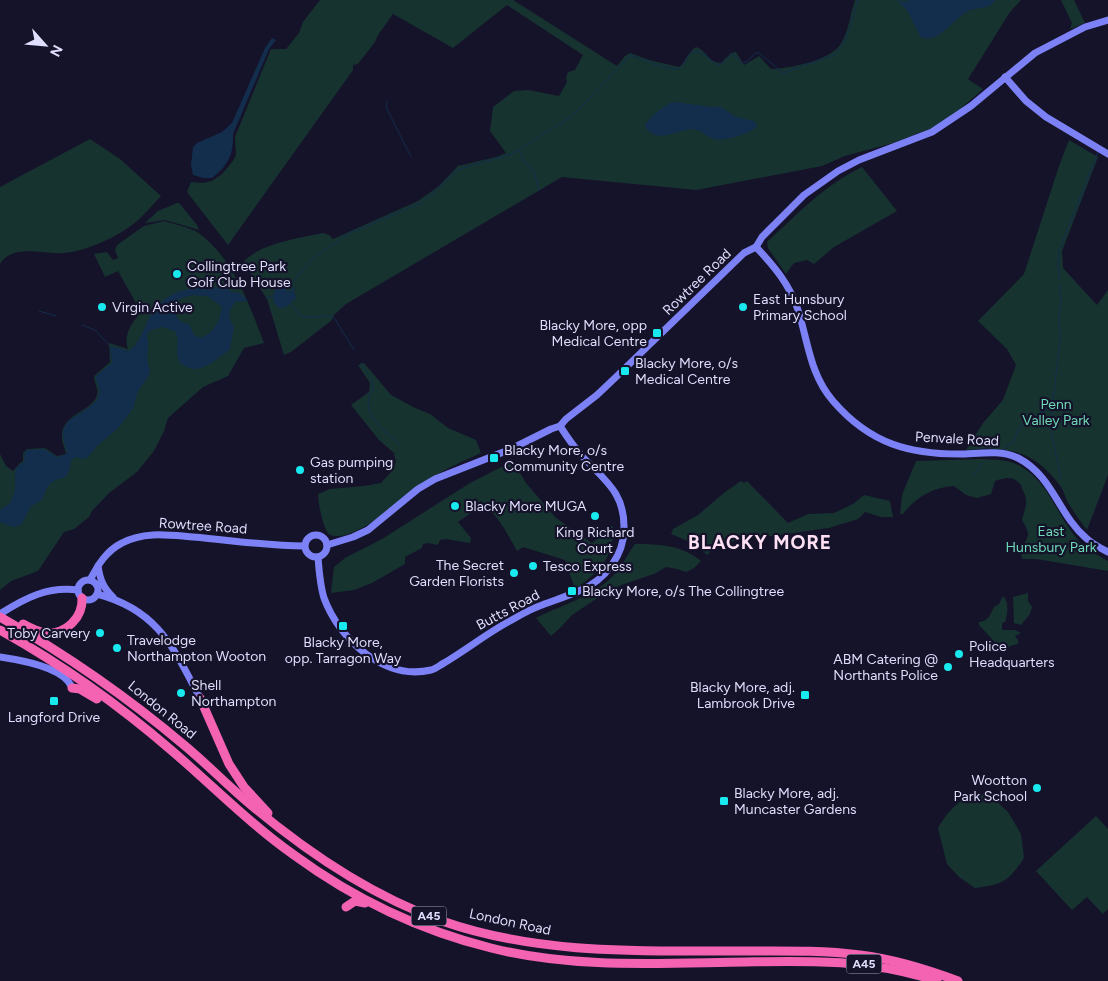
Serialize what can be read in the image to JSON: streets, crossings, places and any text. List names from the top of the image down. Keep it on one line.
{"streets":{"highway":["London Road","A45"],"street":["Rowtree Road","Penvale Road","Butts Road"]},"crossings":[["Rowtree Road","Penvale Road"],["Rowtree Road","Butts Road"]],"districts":["BLACKY MORE"],"parks":["Penn Valley Park","East Hunsbury Park"],"places":{"other":["Collingtree Park Golf Club House","Virgin Active","East Hunsbury Primary School","Gas pumping station","Blacky More MUGA","King Richard Court","Tesco Express","The Secret Garden Florists","Toby Carvery","Travelodge Northampton Wooton","Police Headquarters","ABM Catering @ Northants Police","Shell Northampton","Wootton Park School"],"transit":["Blacky More, opp Medical Centre","Blacky More, o/s Medical Centre","Blacky More, o/s Community Centre","Blacky More, o/s The Collingtree","Blacky More, opp. Tarragon Way","Blacky More, adj. Lambrook Drive","Langford Drive","Blacky More, adj. Muncaster Gardens"]},"north":"bottom right"}
